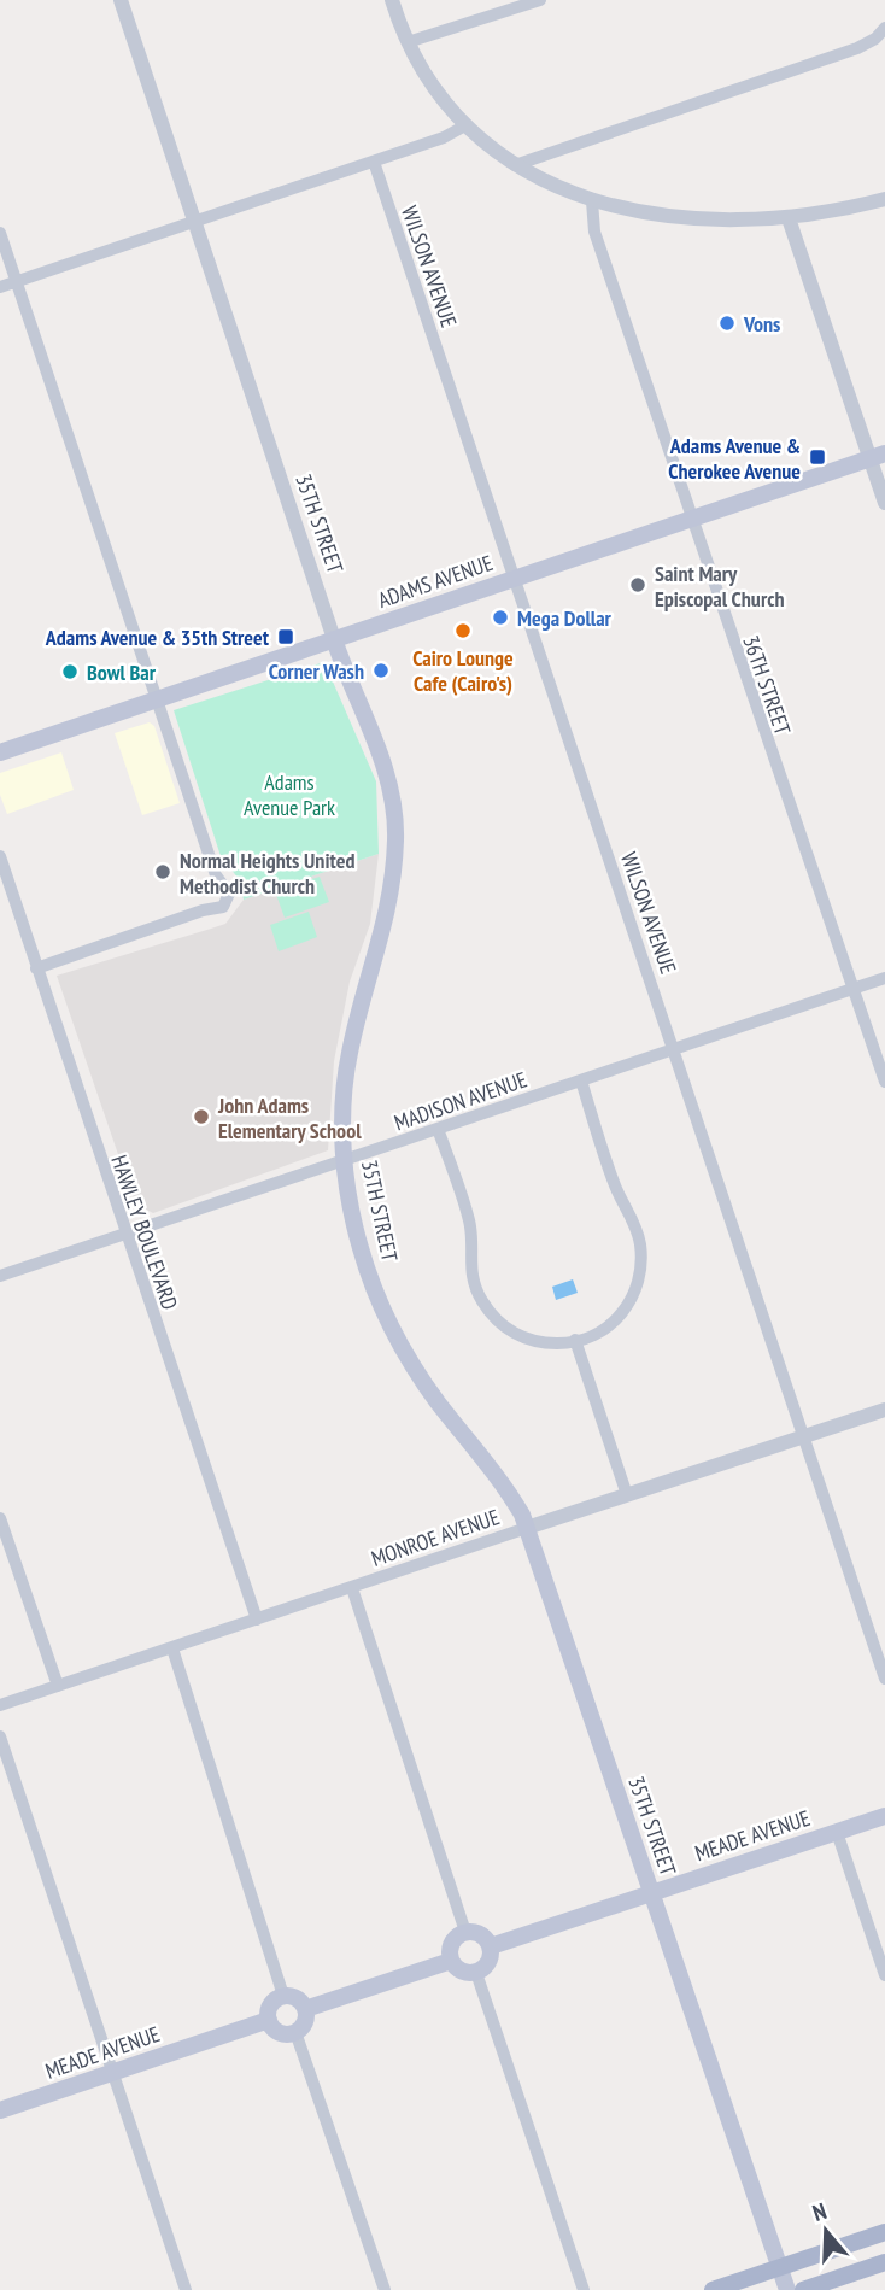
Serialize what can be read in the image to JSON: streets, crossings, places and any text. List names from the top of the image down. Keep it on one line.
{"streets":{"main road":["35TH STREET","ADAMS AVENUE","MEADE AVENUE"],"street":["WILSON AVENUE","36TH STREET","MADISON AVENUE","HAWLEY BOULEVARD","MONROE AVENUE"]},"crossings":[["WILSON AVENUE","ADAMS AVENUE"],["WILSON AVENUE","MADISON AVENUE"],["WILSON AVENUE","MONROE AVENUE"],["35TH STREET","ADAMS AVENUE"],["35TH STREET","MADISON AVENUE"],["35TH STREET","MONROE AVENUE"],["35TH STREET","MEADE AVENUE"],["ADAMS AVENUE","36TH STREET"],["36TH STREET","MADISON AVENUE"],["MADISON AVENUE","HAWLEY BOULEVARD"],["HAWLEY BOULEVARD","MONROE AVENUE"]],"parks":["Adams Avenue Park"],"places":{"other":["Vons","Saint Mary Episcopal Church","Mega Dollar","Cairo Lounge Cafe (Cairo's)","Corner Wash","Bowl Bar","Normal Heights United Methodist Church","John Adams Elementary School"],"transit":["Adams Avenue & Cherokee Avenue","Adams Avenue & 35th Street"]},"north":"top"}
